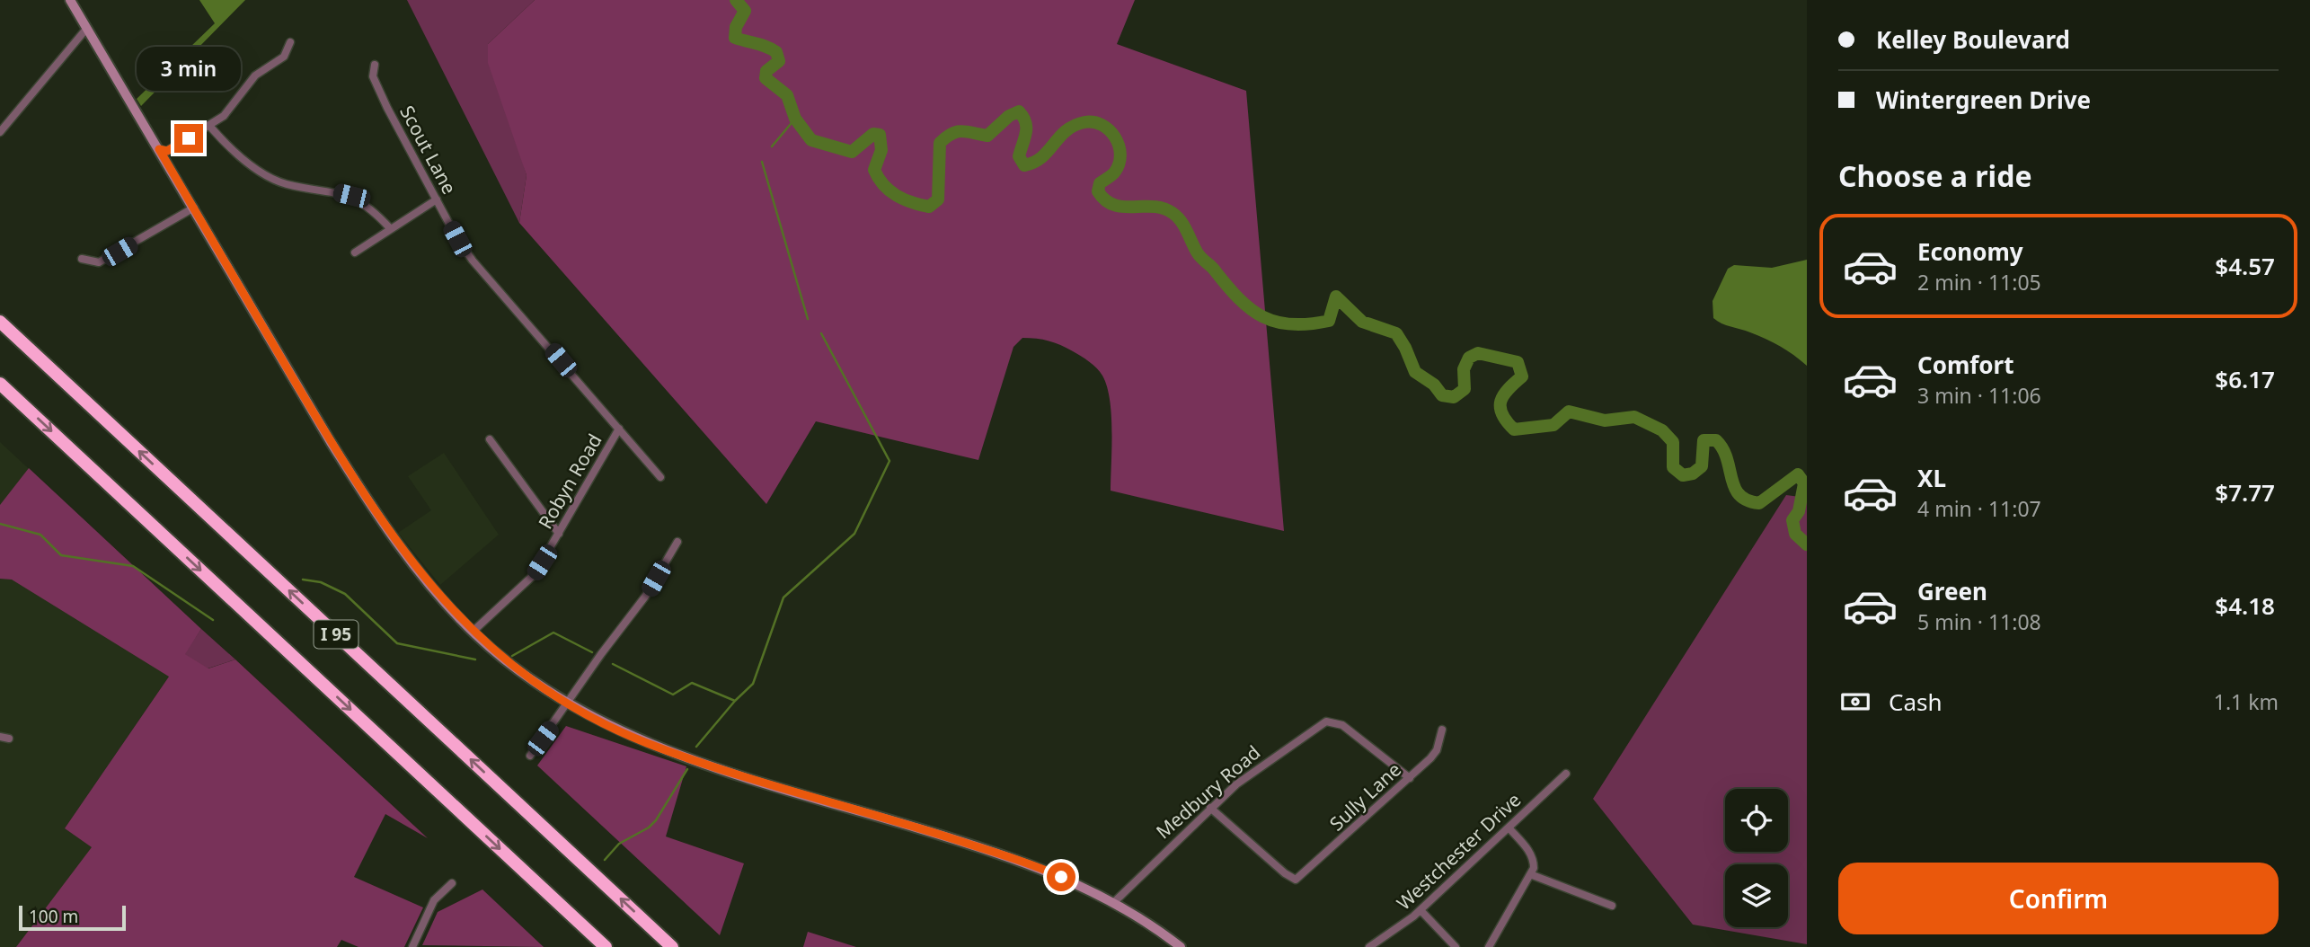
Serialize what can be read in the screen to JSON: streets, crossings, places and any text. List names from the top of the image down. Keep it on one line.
{"streets":{"highway":["I 95"],"street":["Scout Lane","Robyn Road","Medbury Road","Sully Lane","Westchester Drive"]},"crossings":[["Scout Lane","Robyn Road"],["Medbury Road","Sully Lane"]],"scale_bar":"100 m","page":{"banner":["Kelley Boulevard","Wintergreen Drive"],"bubble":"3 min","heading":"Choose a ride","list":[{"name":"Economy","note":"2 min · 11:05","value":"$4.57"},{"name":"Comfort","note":"3 min · 11:06","value":"$6.17"},{"name":"XL","note":"4 min · 11:07","value":"$7.77"},{"name":"Green","note":"5 min · 11:08","value":"$4.18"}],"pay":["Cash","1.1 km"],"buttons":"Confirm","scale":"100 m"}}
